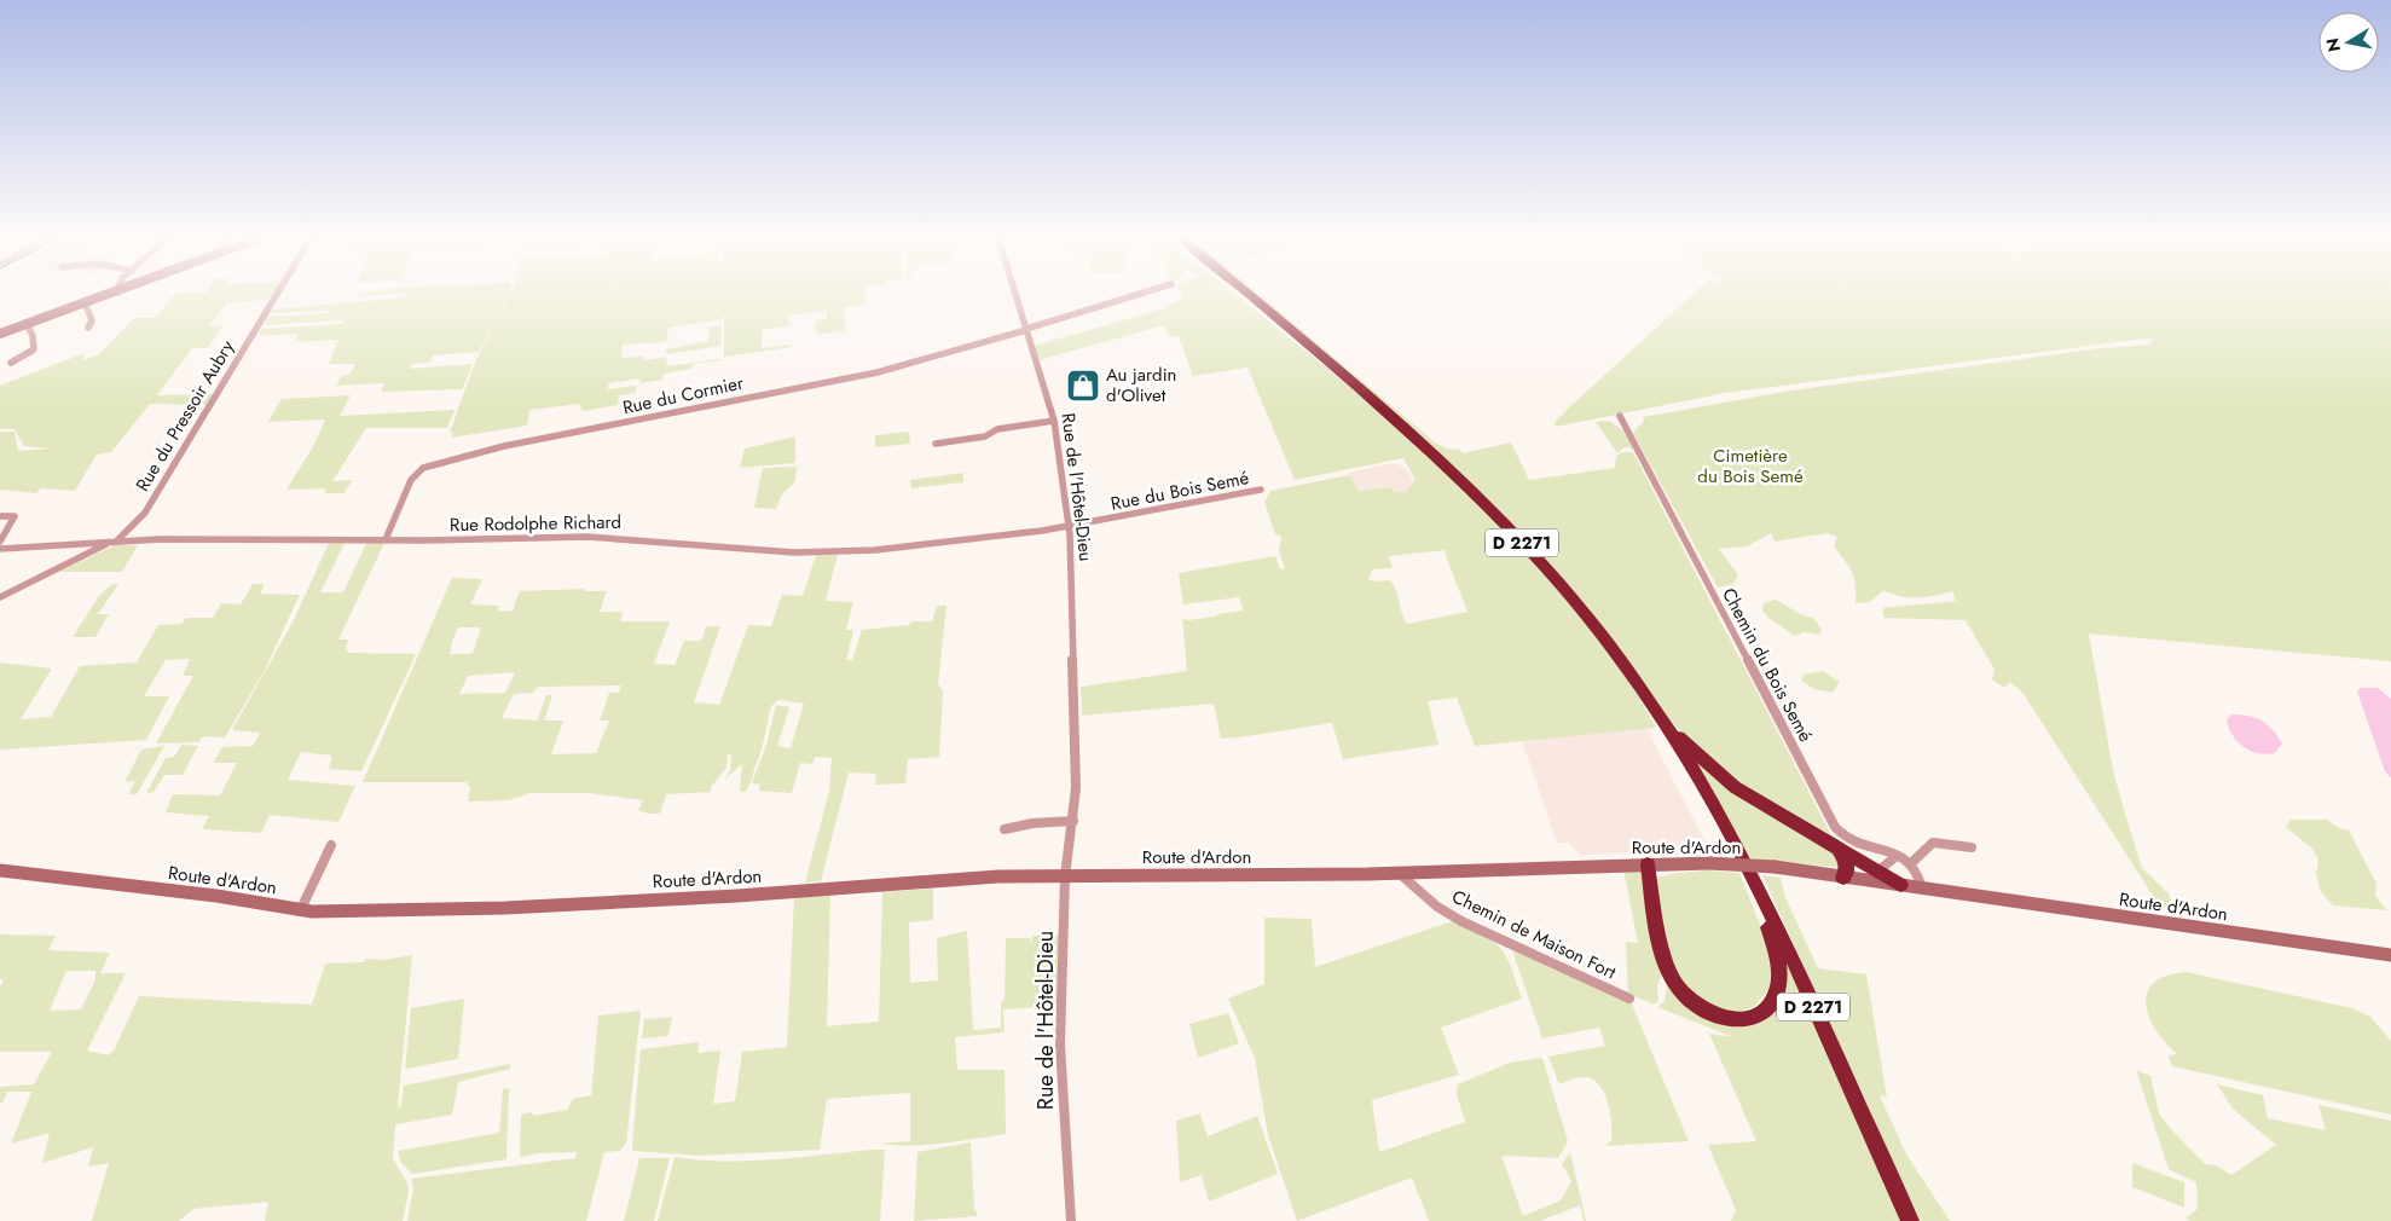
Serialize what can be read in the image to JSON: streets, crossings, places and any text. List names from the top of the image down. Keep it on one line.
{"streets":{"highway":["D 2271"],"street":["Rue du Cormier","Rue du Pressoir Aubry","Rue de l'Hôtel-Dieu","Rue du Bois Semé","Rue Rodolphe Richard","Chemin du Bois Semé","Route d'Ardon","Chemin de Maison Fort"]},"crossings":[["Rue du Cormier","Rue de l'Hôtel-Dieu"],["Rue du Cormier","Rue Rodolphe Richard"],["Rue du Pressoir Aubry","Rue Rodolphe Richard"],["Rue de l'Hôtel-Dieu","Rue du Bois Semé"],["Rue de l'Hôtel-Dieu","Rue Rodolphe Richard"],["Rue de l'Hôtel-Dieu","Route d'Ardon"],["Rue du Bois Semé","Rue Rodolphe Richard"],["Route d'Ardon","Chemin de Maison Fort"]],"parks":["Cimetière du Bois Semé"],"places":{"shop":["Au jardin d'Olivet"]},"north":"left"}
